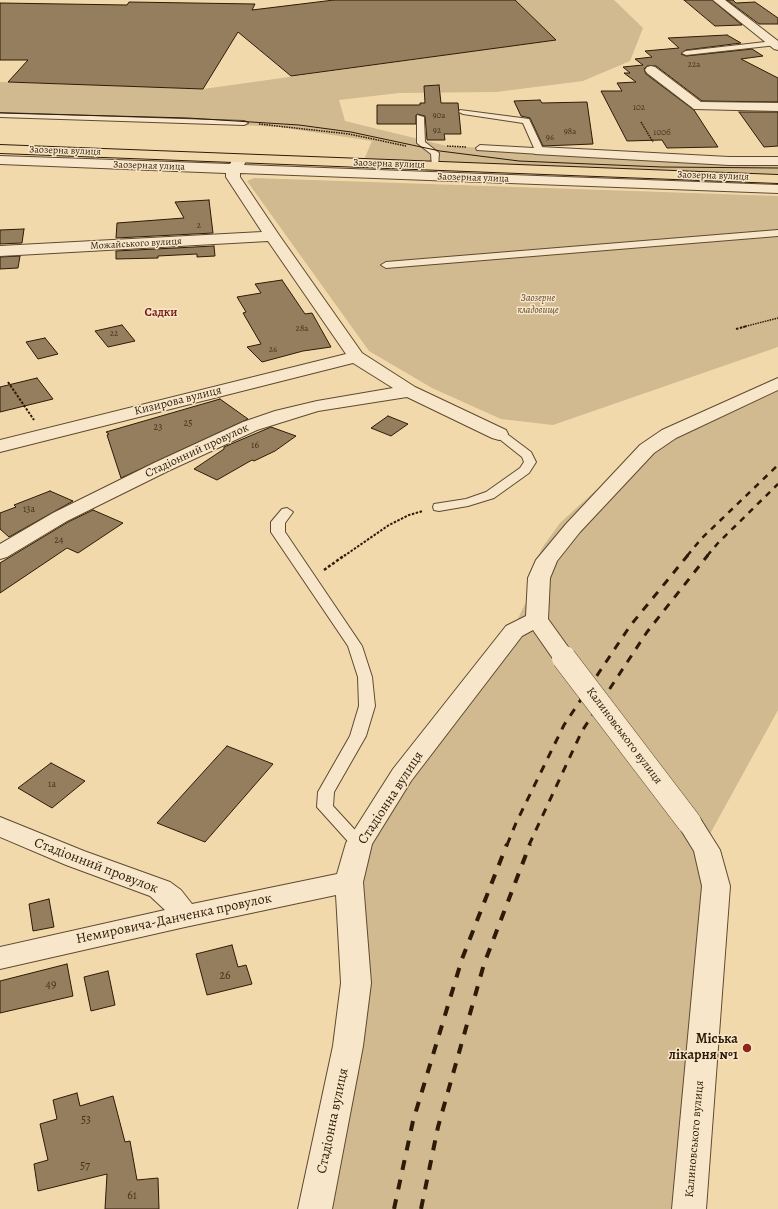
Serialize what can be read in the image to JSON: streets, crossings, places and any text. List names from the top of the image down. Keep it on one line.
{"streets":{"main road":["Заозерна вулиця"],"street":["Заозерная улица","Можайського вулиця","Кизирова вулиця","Стадіонний провулок","Калиновського вулиця","Стадіонна вулиця","Немировича-Данченка провулок"]},"crossings":[["Заозерна вулиця","Заозерная улица"],["Стадіонний провулок","Немировича-Данченка провулок"],["Калиновського вулиця","Стадіонна вулиця"],["Стадіонна вулиця","Немировича-Данченка провулок"]],"districts":["Садки"],"parks":["Заозерне кладовище"],"places":["Міська лікарня №1"],"house_numbers":["22а","102","90а","92","98а","100б","96","2","28а","22","26","25","23","16","13а","24","1а","26","49","53","57","61"]}
